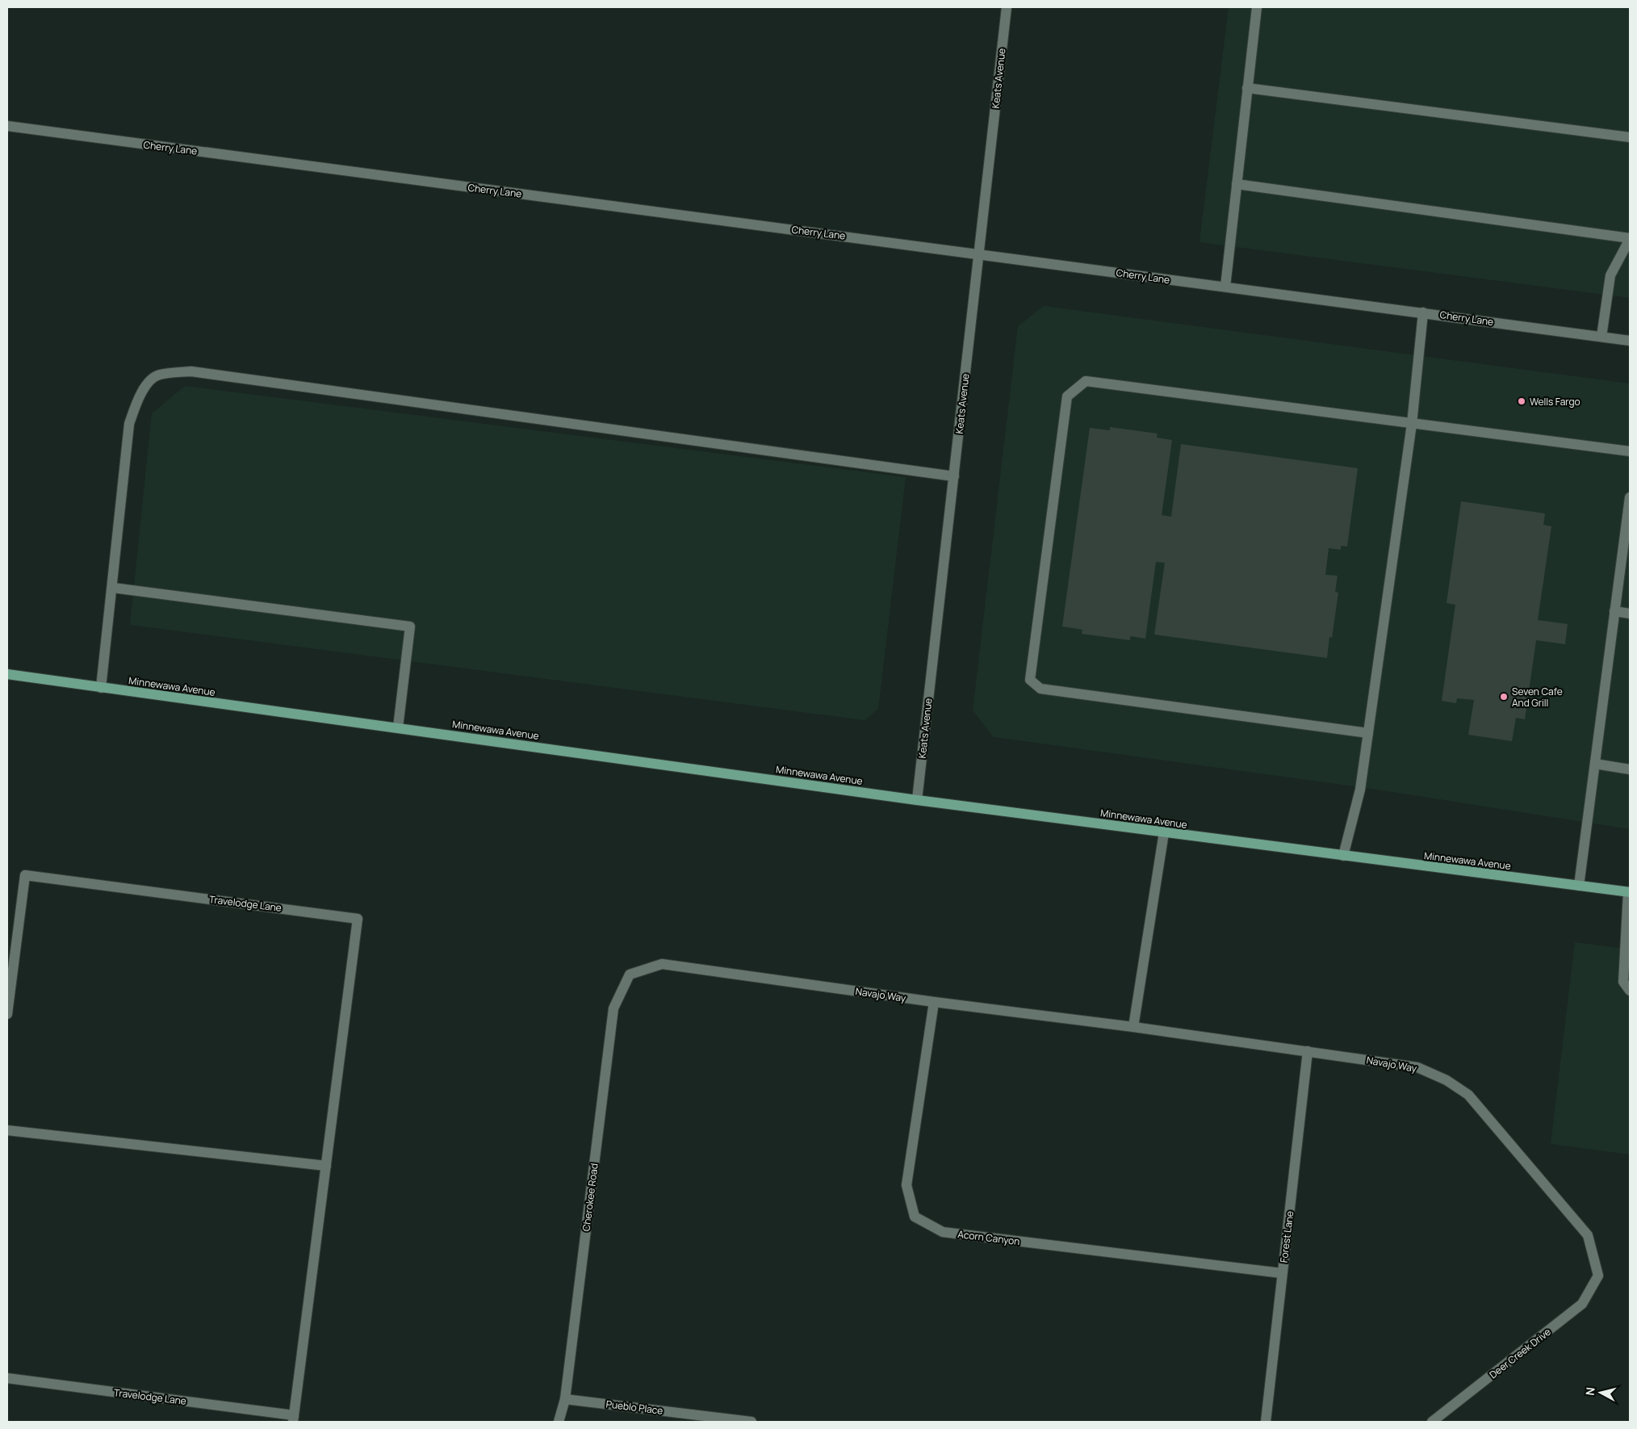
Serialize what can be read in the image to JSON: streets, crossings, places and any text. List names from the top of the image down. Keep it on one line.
{"streets":{"main road":["Minnewawa Avenue"],"street":["Keats Avenue","Cherry Lane","Travelodge Lane","Navajo Way","Cherokee Road","Forest Lane","Acorn Canyon","Deer Creek Drive","Pueblo Place"]},"crossings":[["Keats Avenue","Cherry Lane"],["Keats Avenue","Minnewawa Avenue"],["Navajo Way","Cherokee Road"],["Navajo Way","Forest Lane"],["Navajo Way","Acorn Canyon"],["Navajo Way","Deer Creek Drive"],["Cherokee Road","Pueblo Place"],["Forest Lane","Acorn Canyon"]],"places":["Wells Fargo","Seven Cafe And Grill"],"north":"left"}
